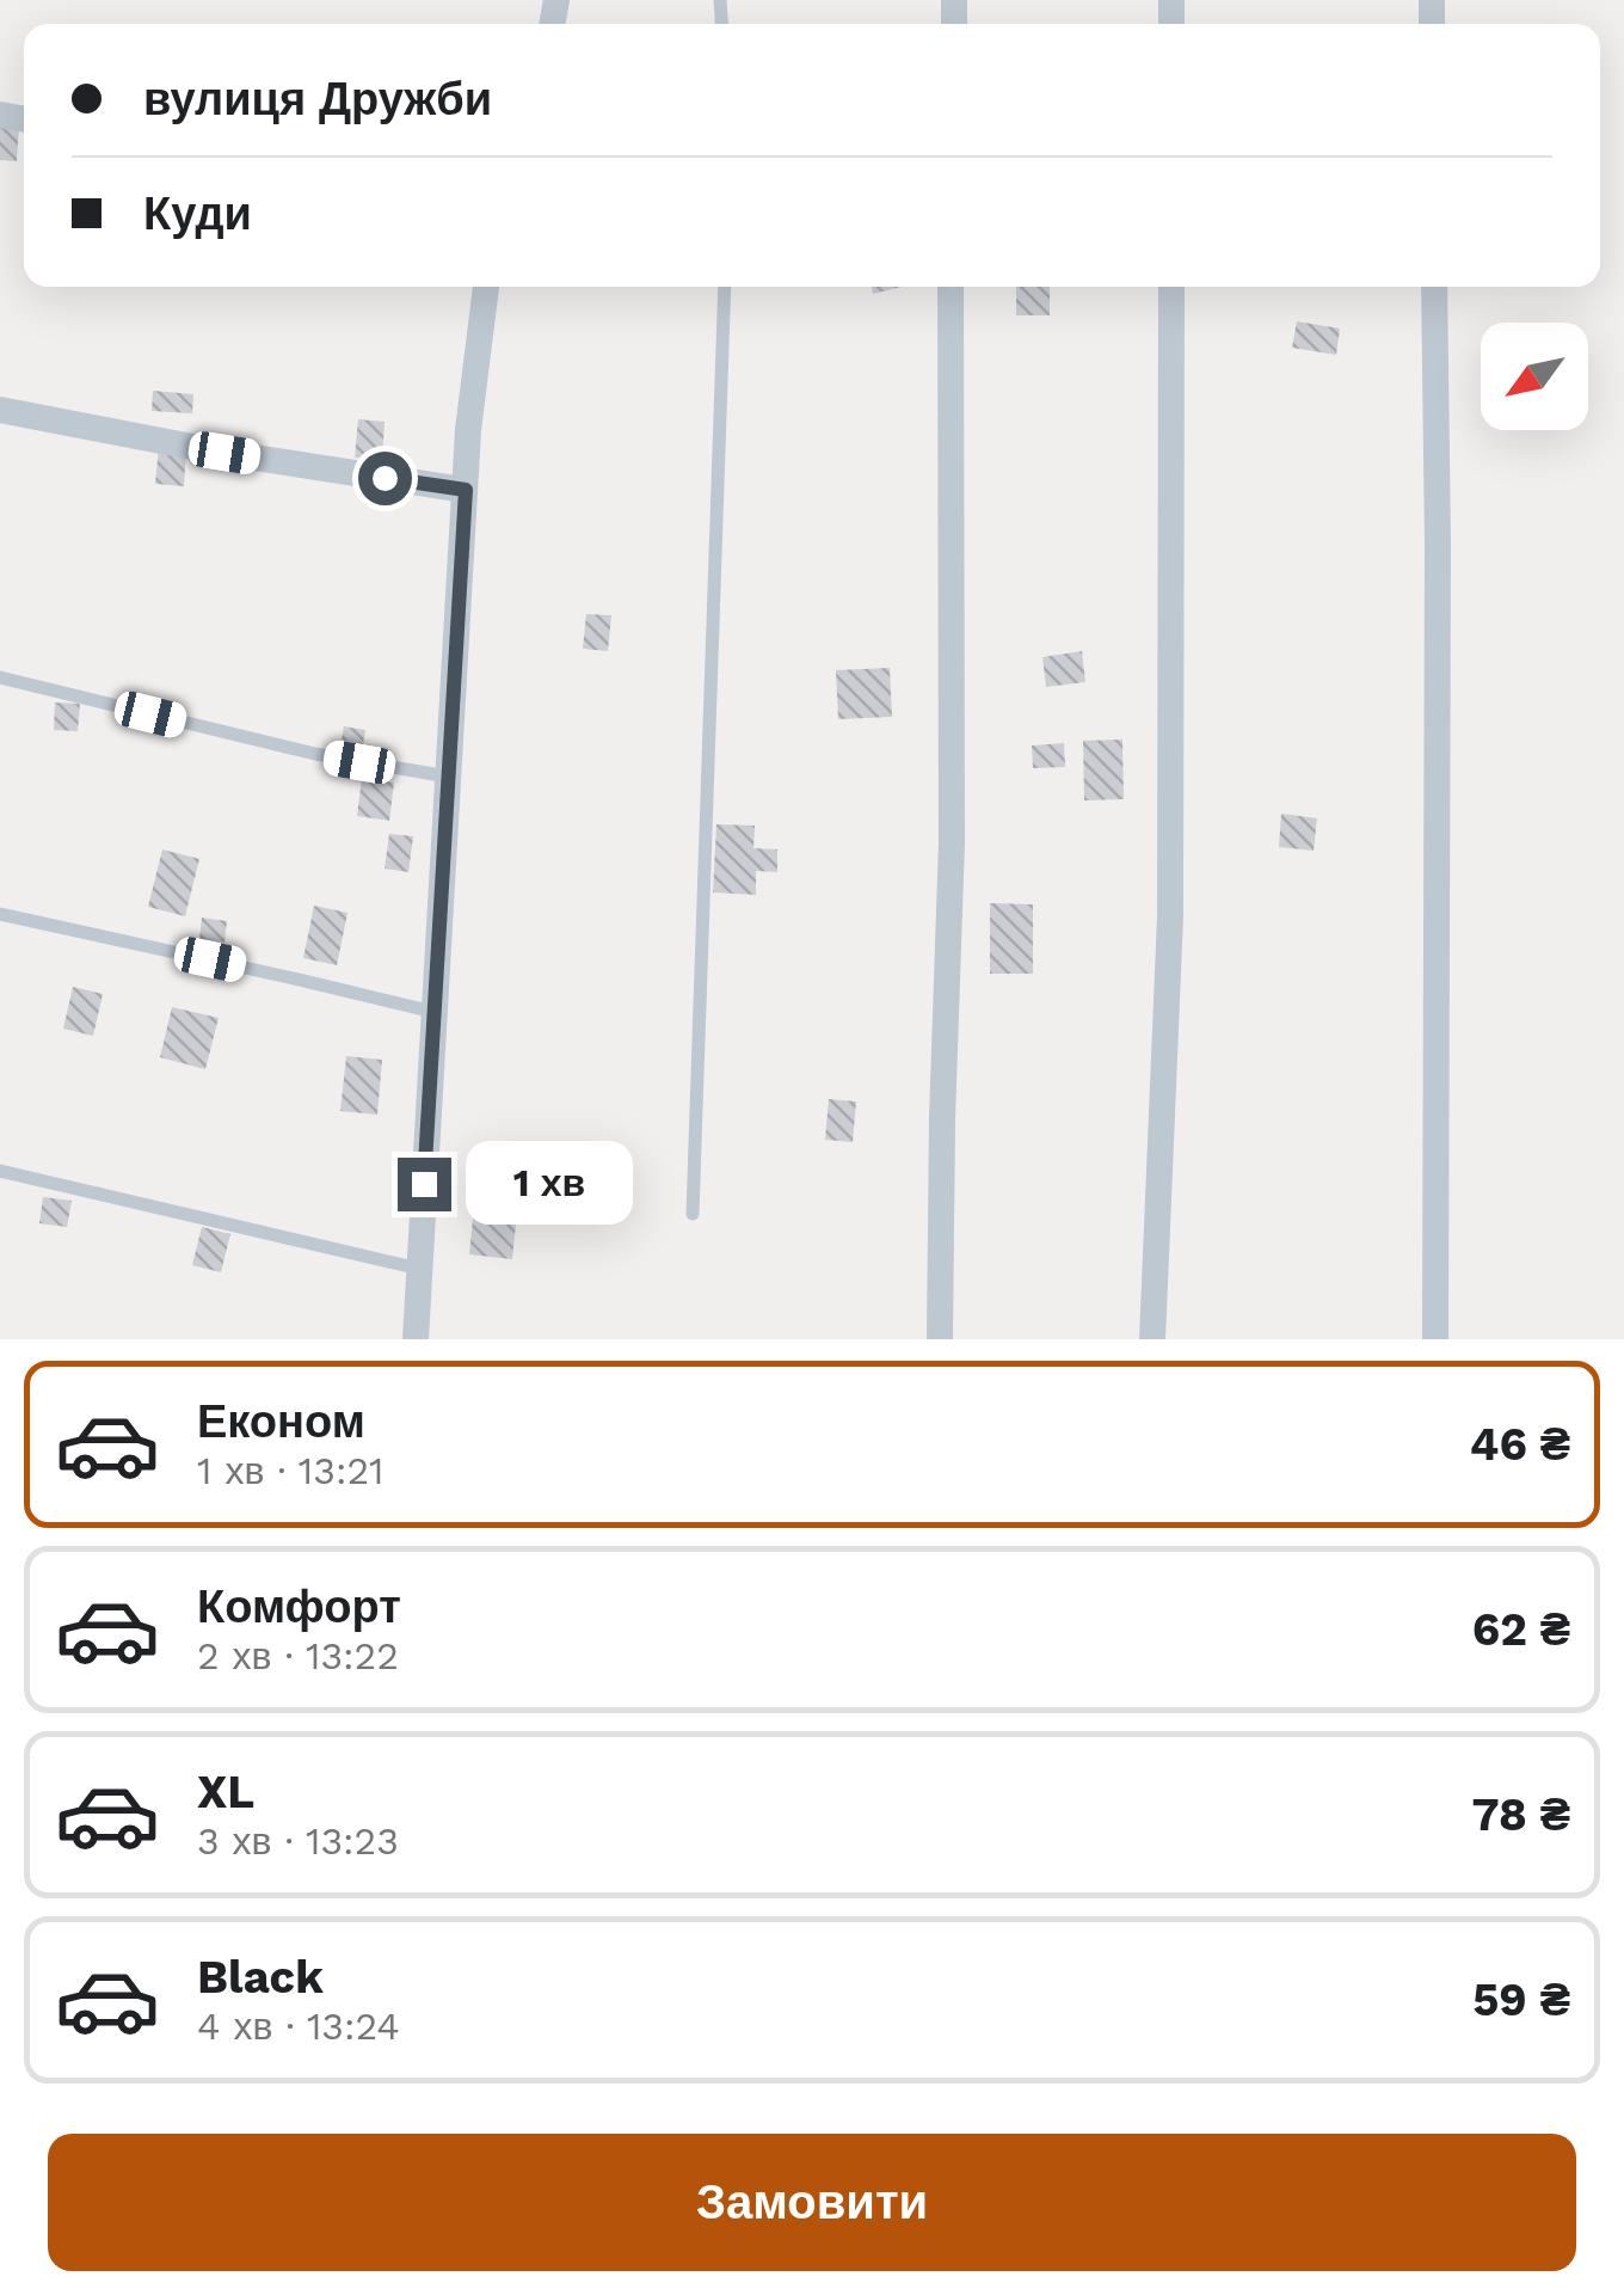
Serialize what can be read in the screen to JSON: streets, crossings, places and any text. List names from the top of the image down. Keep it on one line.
{"north":"bottom left","page":{"banner":["вулиця Дружби","Куди"],"bubble":"1 хв","list":[{"name":"Економ","note":"1 хв · 13:21","value":"46 ₴"},{"name":"Комфорт","note":"2 хв · 13:22","value":"62 ₴"},{"name":"XL","note":"3 хв · 13:23","value":"78 ₴"},{"name":"Black","note":"4 хв · 13:24","value":"59 ₴"}],"buttons":"Замовити"}}
